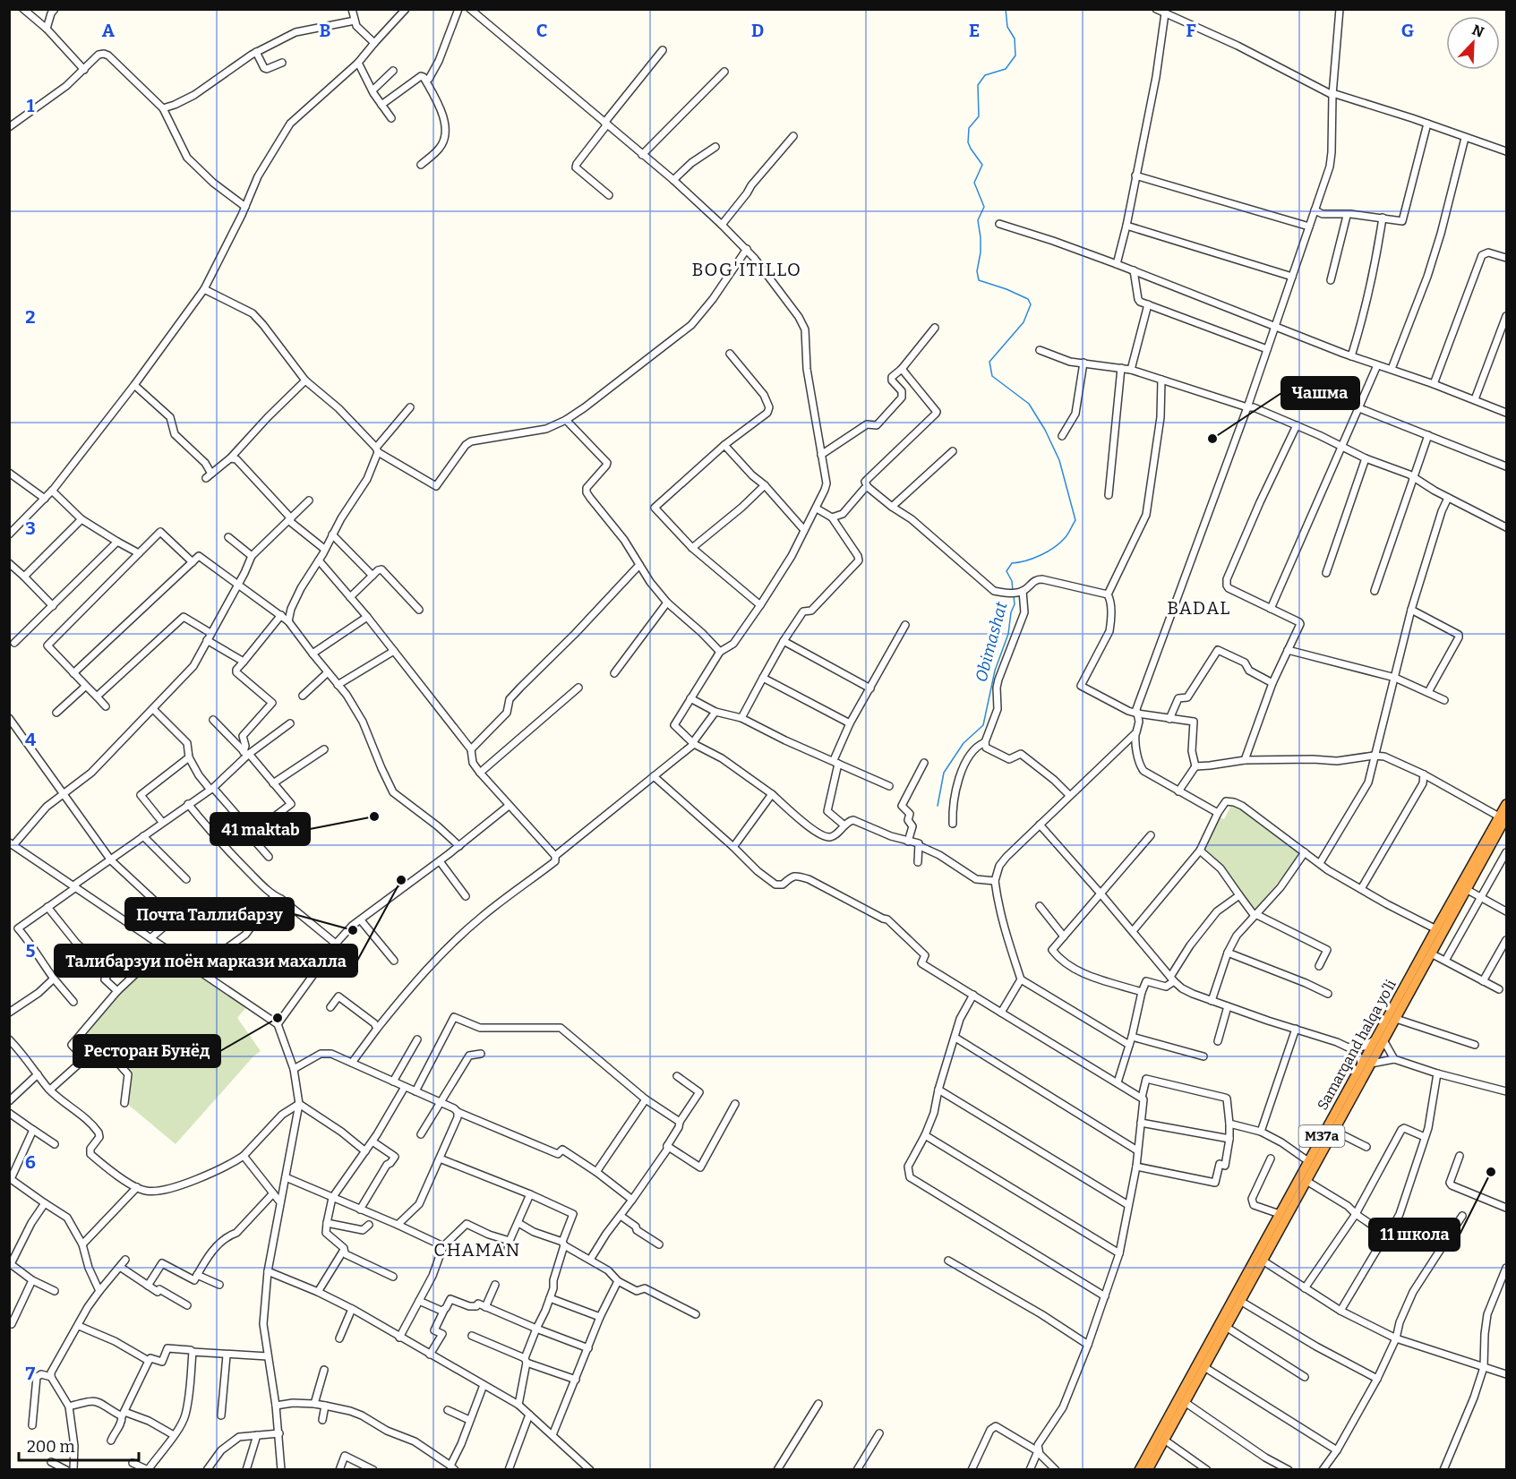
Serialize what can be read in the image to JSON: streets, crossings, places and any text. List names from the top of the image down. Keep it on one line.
{"streets":{"highway":["Samarqand halqa yoʻli","M37a"]},"districts":["BOG'ITILLO","BADAL","CHAMAN"],"water":["Obimashat"],"places":["Чашма","41 maktab","Талибарзуи поён маркази махалла","Почта Таллибарзу","Ресторан Бунёд","11 школа"],"scale_bar":"200 m","north":"top right","grid":{"columns":["A","B","C","D","E","F","G"],"rows":["1","2","3","4","5","6","7"]}}
